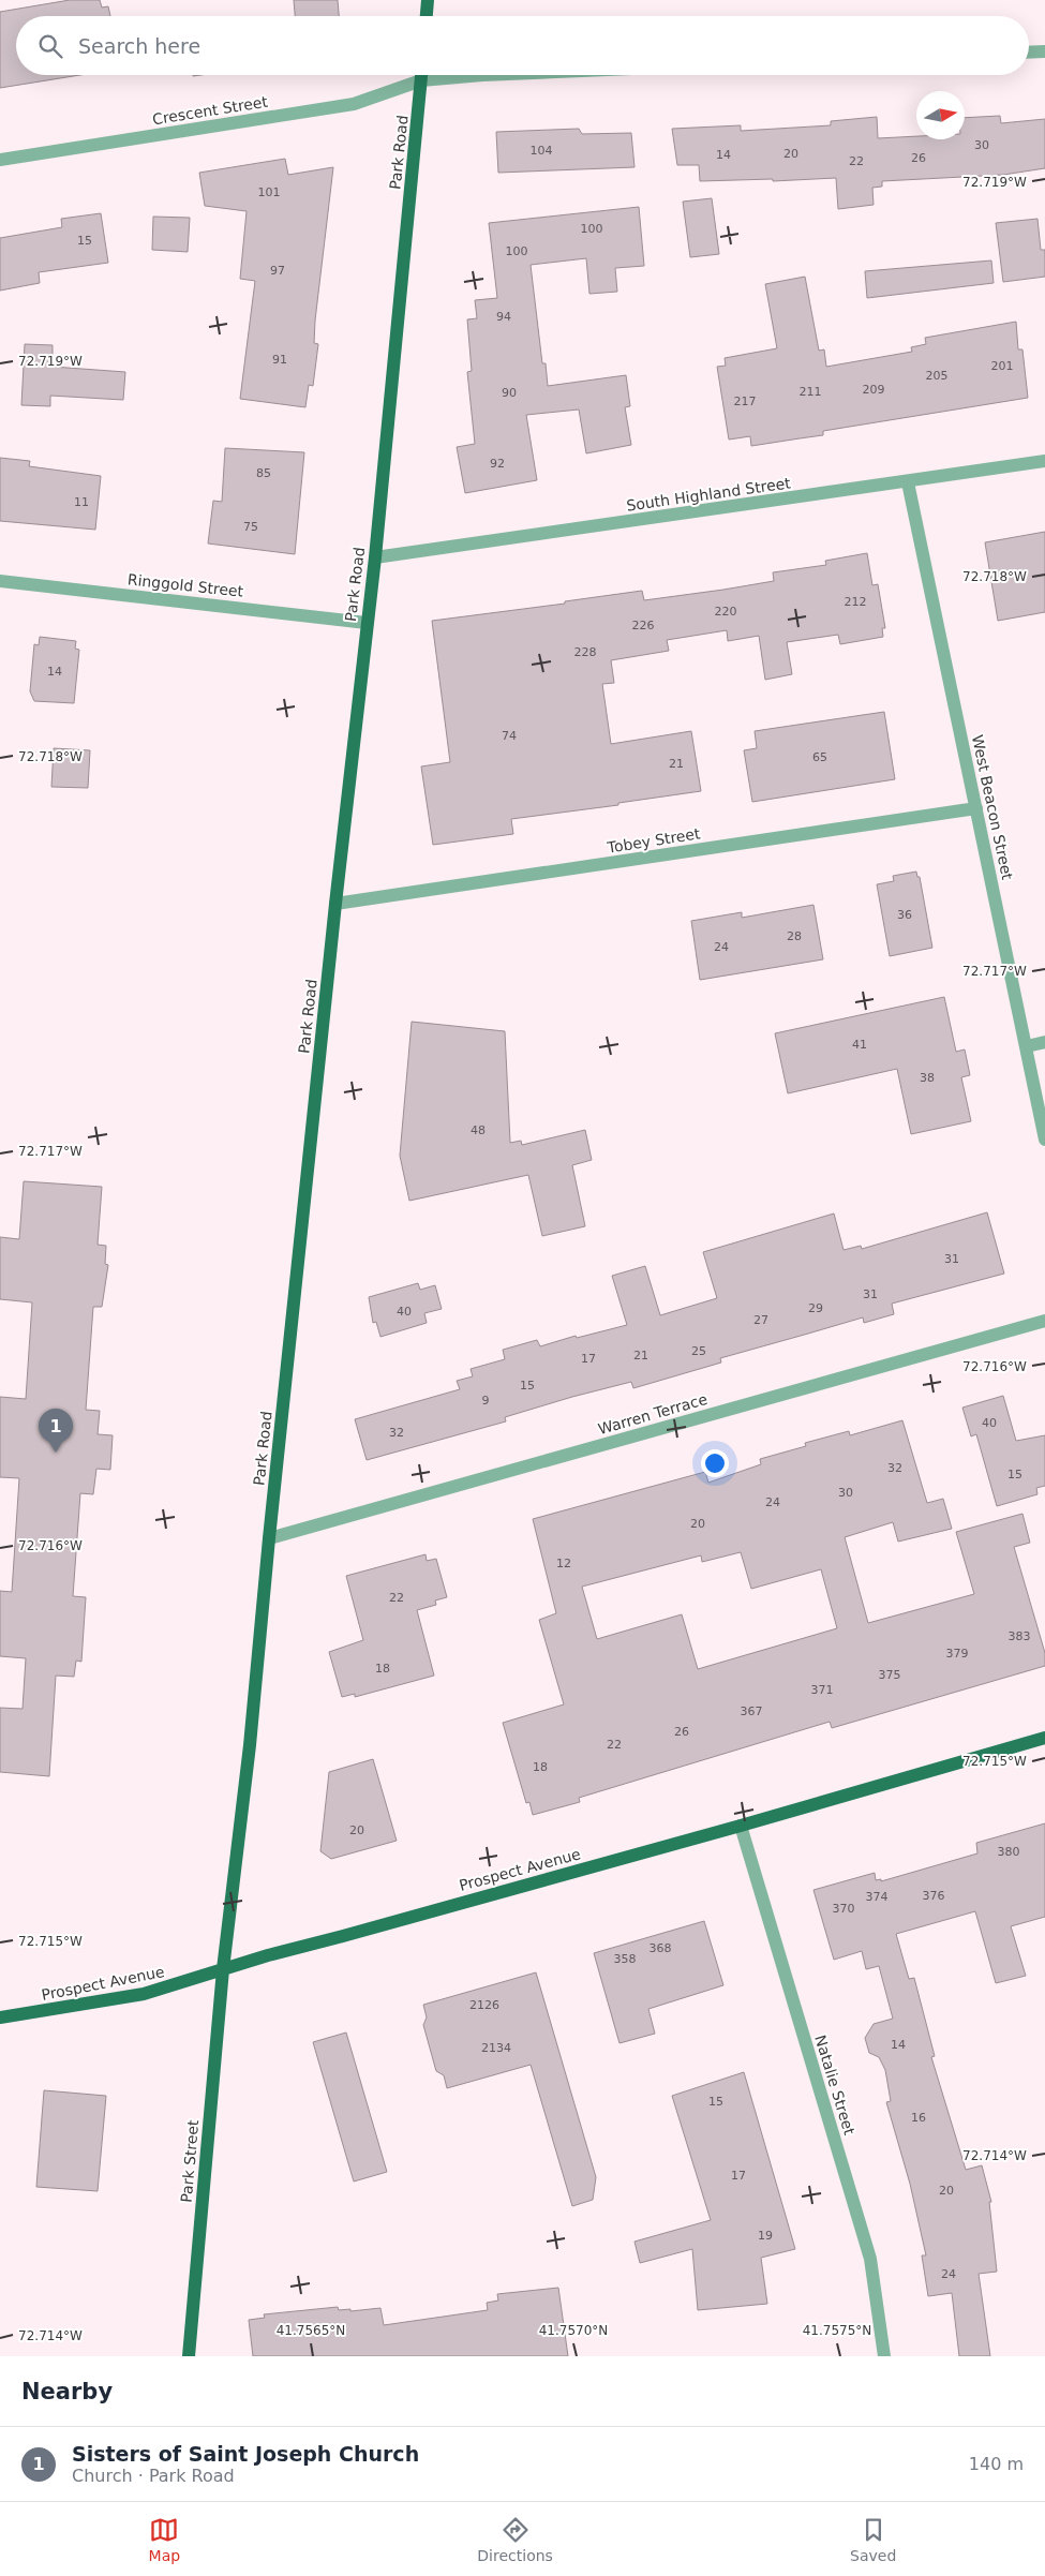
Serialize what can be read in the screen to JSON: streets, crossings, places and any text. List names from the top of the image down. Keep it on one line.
{"streets":{"main road":["Park Road","Prospect Avenue","Park Street"],"street":["Crescent Street","South Highland Street","Ringgold Street","West Beacon Street","Tobey Street","Warren Terrace","Natalie Street"]},"crossings":[["Crescent Street","Park Road"],["Park Road","South Highland Street"],["Park Road","Ringgold Street"],["Park Road","Tobey Street"],["Park Road","Warren Terrace"],["Park Road","Prospect Avenue"],["Park Road","Park Street"],["South Highland Street","West Beacon Street"],["West Beacon Street","Tobey Street"],["Prospect Avenue","Natalie Street"],["Prospect Avenue","Park Street"]],"house_numbers":["30","104","20","14","26","22","101","100","15","100","97","94","91","201","205","209","211","90","217","92","85","11","75","212","220","226","228","14","74","65","21","36","28","24","41","38","48","31","31","29","40","27","25","21","17","15","9","40","32","32","15","30","24","20","12","22","383","379","18","375","371","367","26","22","18","20","380","376","374","370","368","358","2126","14","2134","15","16","17","20","19","24"],"north":"right","page":{"search":"Search here","pins":"1","heading":"Nearby","list":[{"mark":"1","name":"Sisters of Saint Joseph Church","note":"Church · Park Road","value":"140 m"}],"nav":["Map","Directions","Saved"]},"coordinates":["72.719°W","72.718°W","72.717°W","72.716°W","72.715°W","72.714°W","41.7565°N","41.7570°N","41.7575°N"]}
